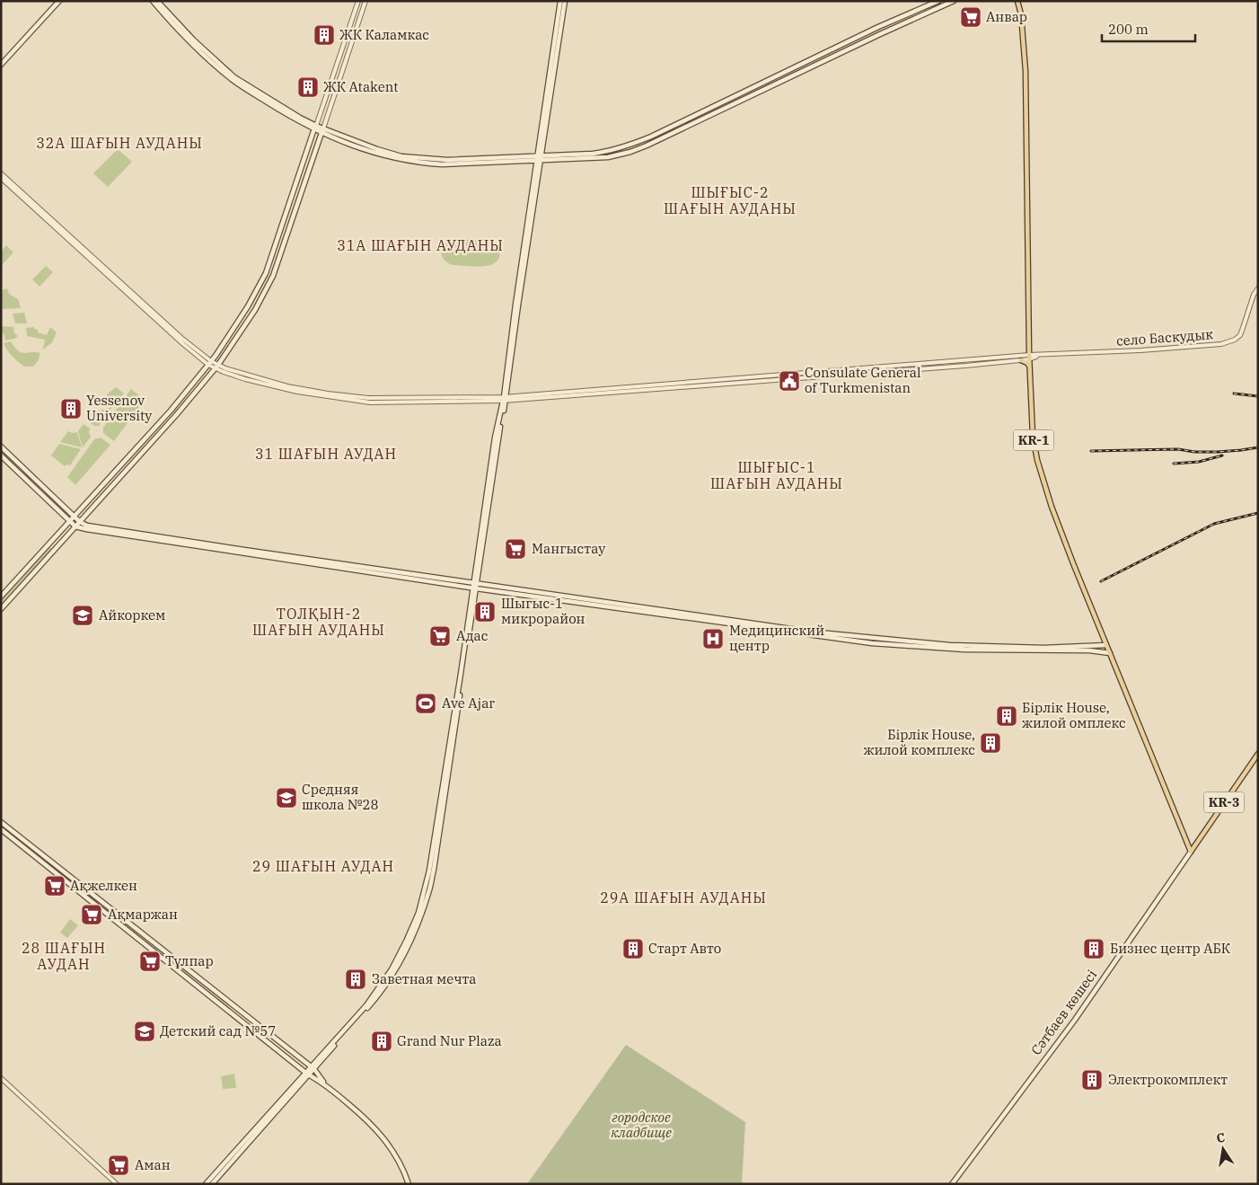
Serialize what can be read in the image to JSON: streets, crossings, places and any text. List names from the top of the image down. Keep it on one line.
{"streets":{"main road":["KR-1","KR-3","Сәтбаев көшесі"],"street":["село Баскудык"]},"crossings":[["село Баскудык","KR-1"],["KR-1","KR-3"],["KR-1","Сәтбаев көшесі"],["KR-3","Сәтбаев көшесі"]],"districts":["32А ШАҒЫН АУДАНЫ","ШЫҒЫС-2 ШАҒЫН АУДАНЫ","31А ШАҒЫН АУДАНЫ","31 ШАҒЫН АУДАН","ШЫҒЫС-1 ШАҒЫН АУДАНЫ","ТОЛҚЫН-2 ШАҒЫН АУДАНЫ","29 ШАҒЫН АУДАН","29А ШАҒЫН АУДАНЫ","28 ШАҒЫН АУДАН"],"parks":["городское кладбище"],"places":{"supermarket":["Анвар","Мангыстау","Адас","Ақжелкен","Ақмаржан","Тұлпар","Аман"],"building":["ЖК Каламкас","ЖК Atakent","Yessenov University","Шыгыс-1 микрорайон","Бірлік House, жилой омплекс","Бірлік House, жилой комплекс","Старт Авто","Бизнес центр АБК","Заветная мечта","Grand Nur Plaza","Электрокомплект"],"public building":["Consulate General of Turkmenistan"],"school or university":["Айкоркем","Средняя школа №28","Детский сад №57"],"hospital":["Медицинский центр"],"sports":["Ave Ajar"]},"scale_bar":"200 m","north":"top"}
